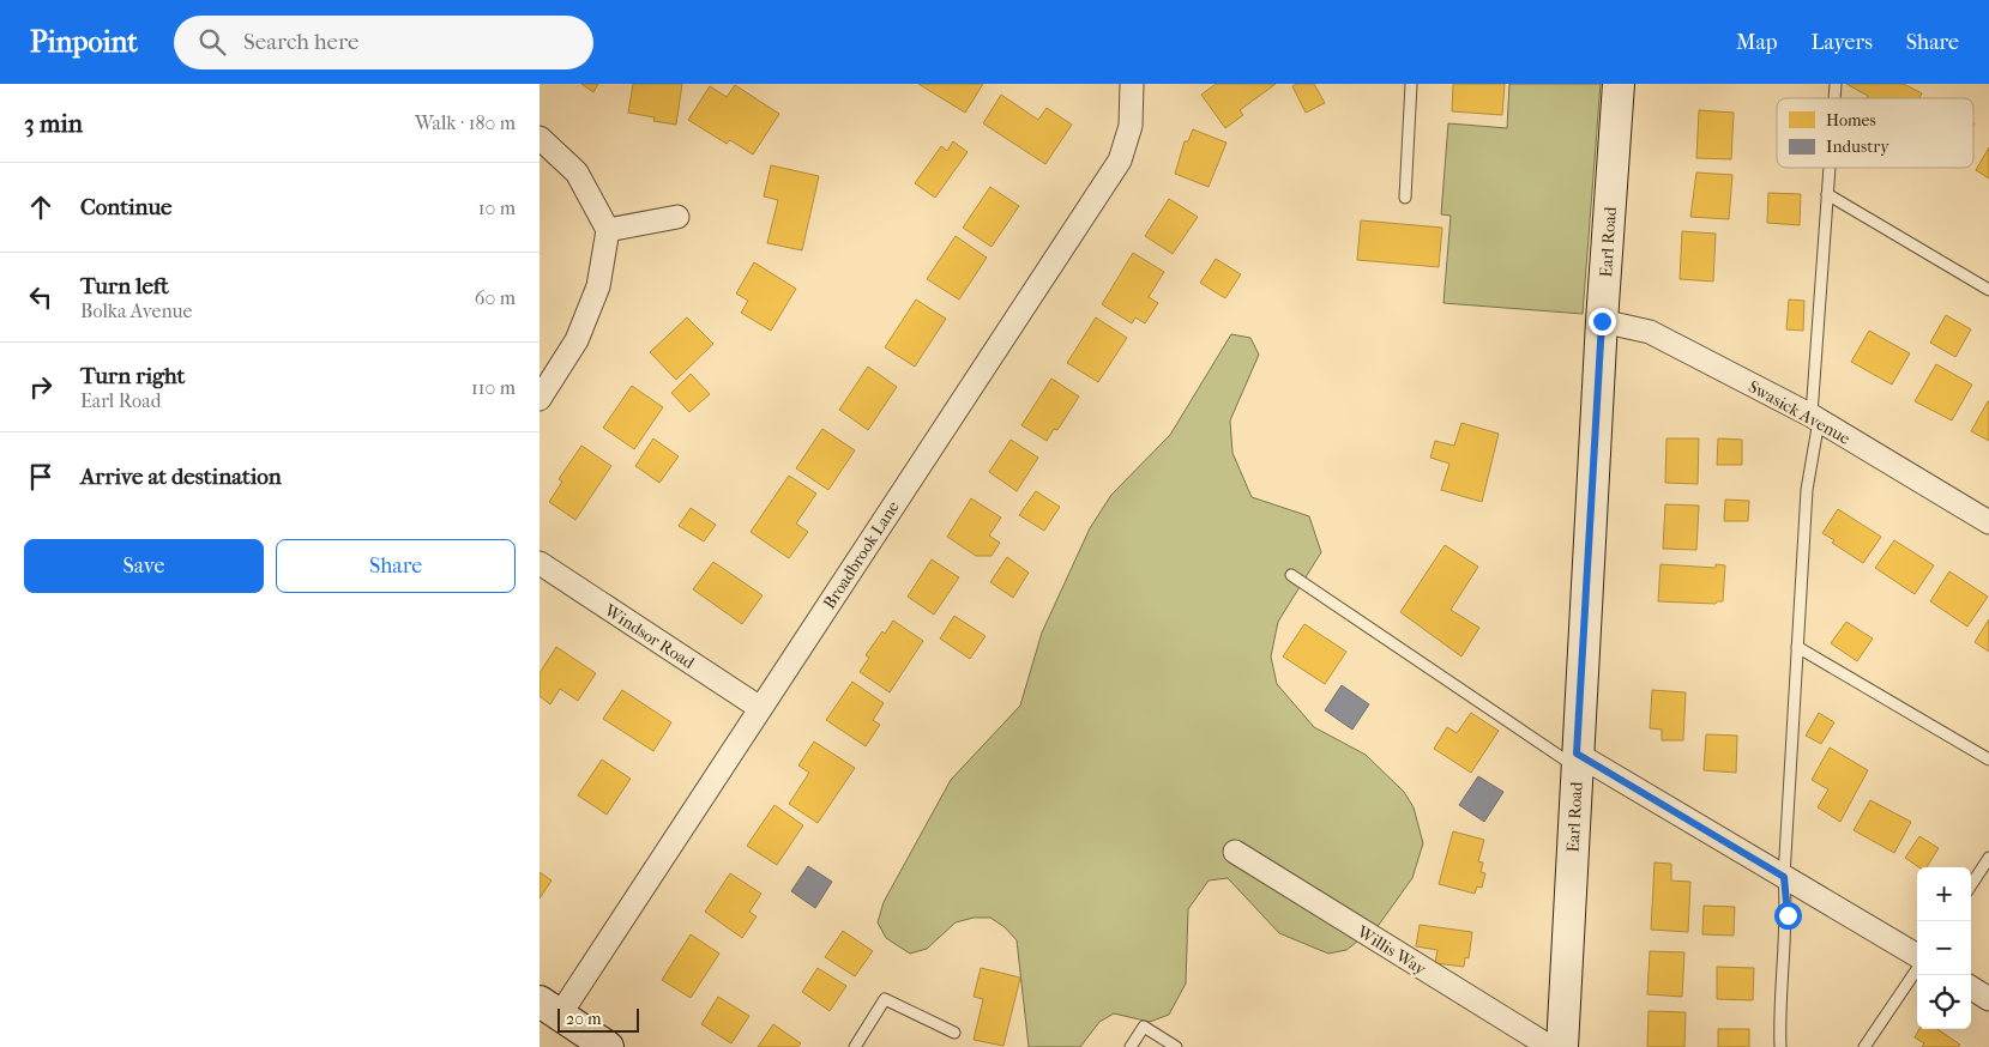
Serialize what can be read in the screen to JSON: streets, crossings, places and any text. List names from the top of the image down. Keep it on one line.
{"streets":{"street":["Earl Road","Swasick Avenue","Broadbrook Lane","Windsor Road","Willis Way"]},"crossings":[["Earl Road","Swasick Avenue"],["Broadbrook Lane","Windsor Road"]],"legend":["Homes","Industry"],"scale_bar":"20 m","page":{"header":"Pinpoint","search":"Search here","nav":["Map","Layers","Share"],"heading":["3 min","Walk · 180 m"],"list":[["Continue","10 m"],["Turn left","Bolka Avenue","60 m"],["Turn right","Earl Road","110 m"],"Arrive at destination"],"buttons":["Save","Share"],"map_buttons":["+","−"],"scale":"20 m"}}
